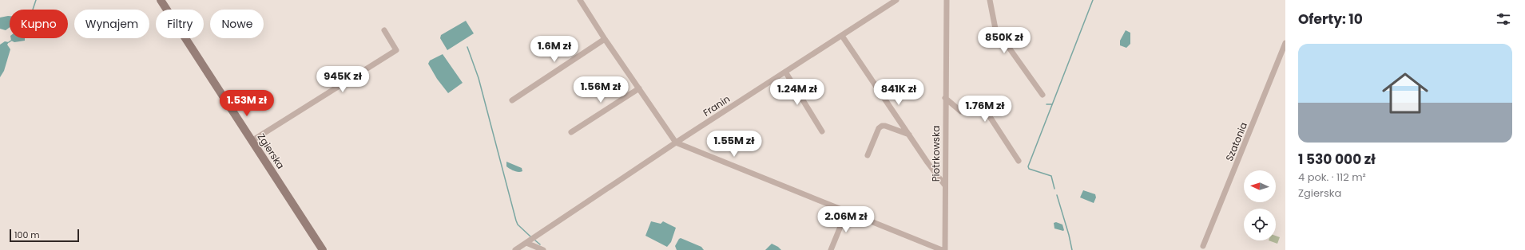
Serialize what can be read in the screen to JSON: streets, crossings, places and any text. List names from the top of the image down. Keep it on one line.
{"streets":{"main road":["Zgierska"],"street":["Franin","Szatonia","Piotrkowska"]},"scale_bar":"100 m","north":"left","page":{"heading":"Oferty: 10","chip":["Kupno","Wynajem","Filtry","Nowe"],"price":["850K zł","1.6M zł","945K zł","1.56M zł","1.24M zł","841K zł","1.53M zł","1.76M zł","1.55M zł","2.06M zł"],"list":[{"name":"1 530 000 zł","note":"4 pok. · 112 m² · Zgierska"}],"scale":"100 m"}}
